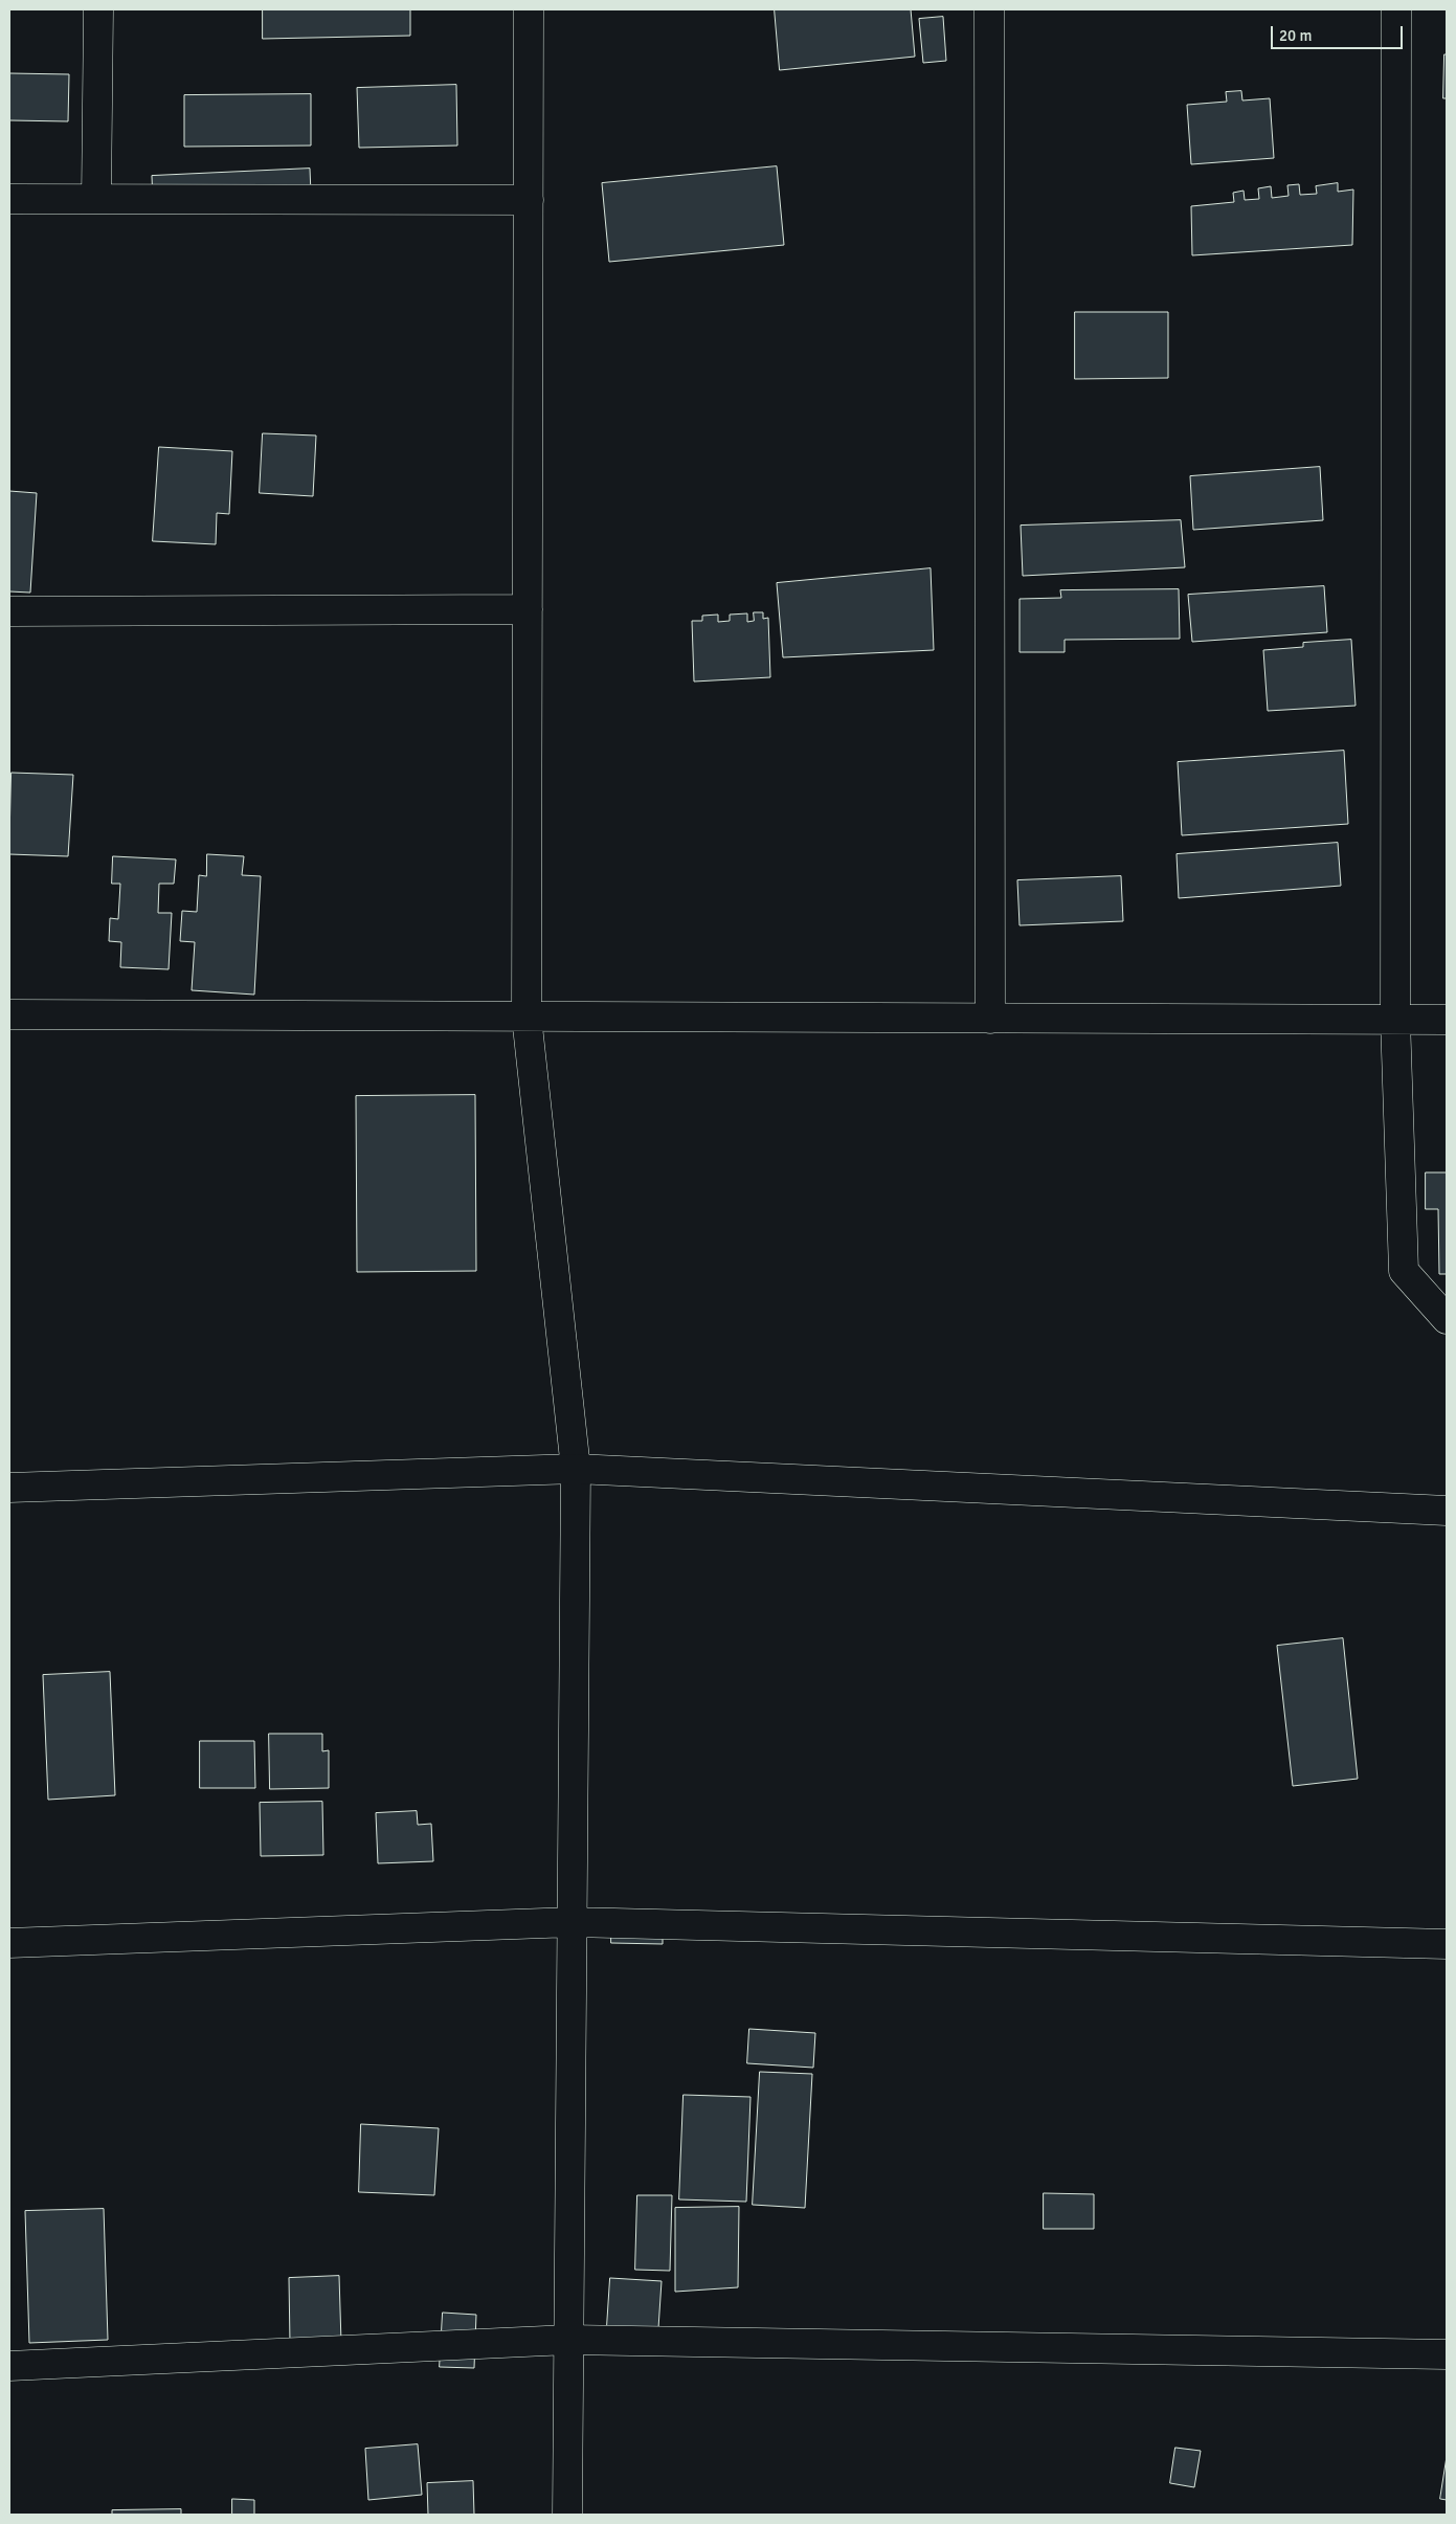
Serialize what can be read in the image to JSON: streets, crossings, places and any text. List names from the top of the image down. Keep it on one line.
{"scale_bar":"20 m"}
